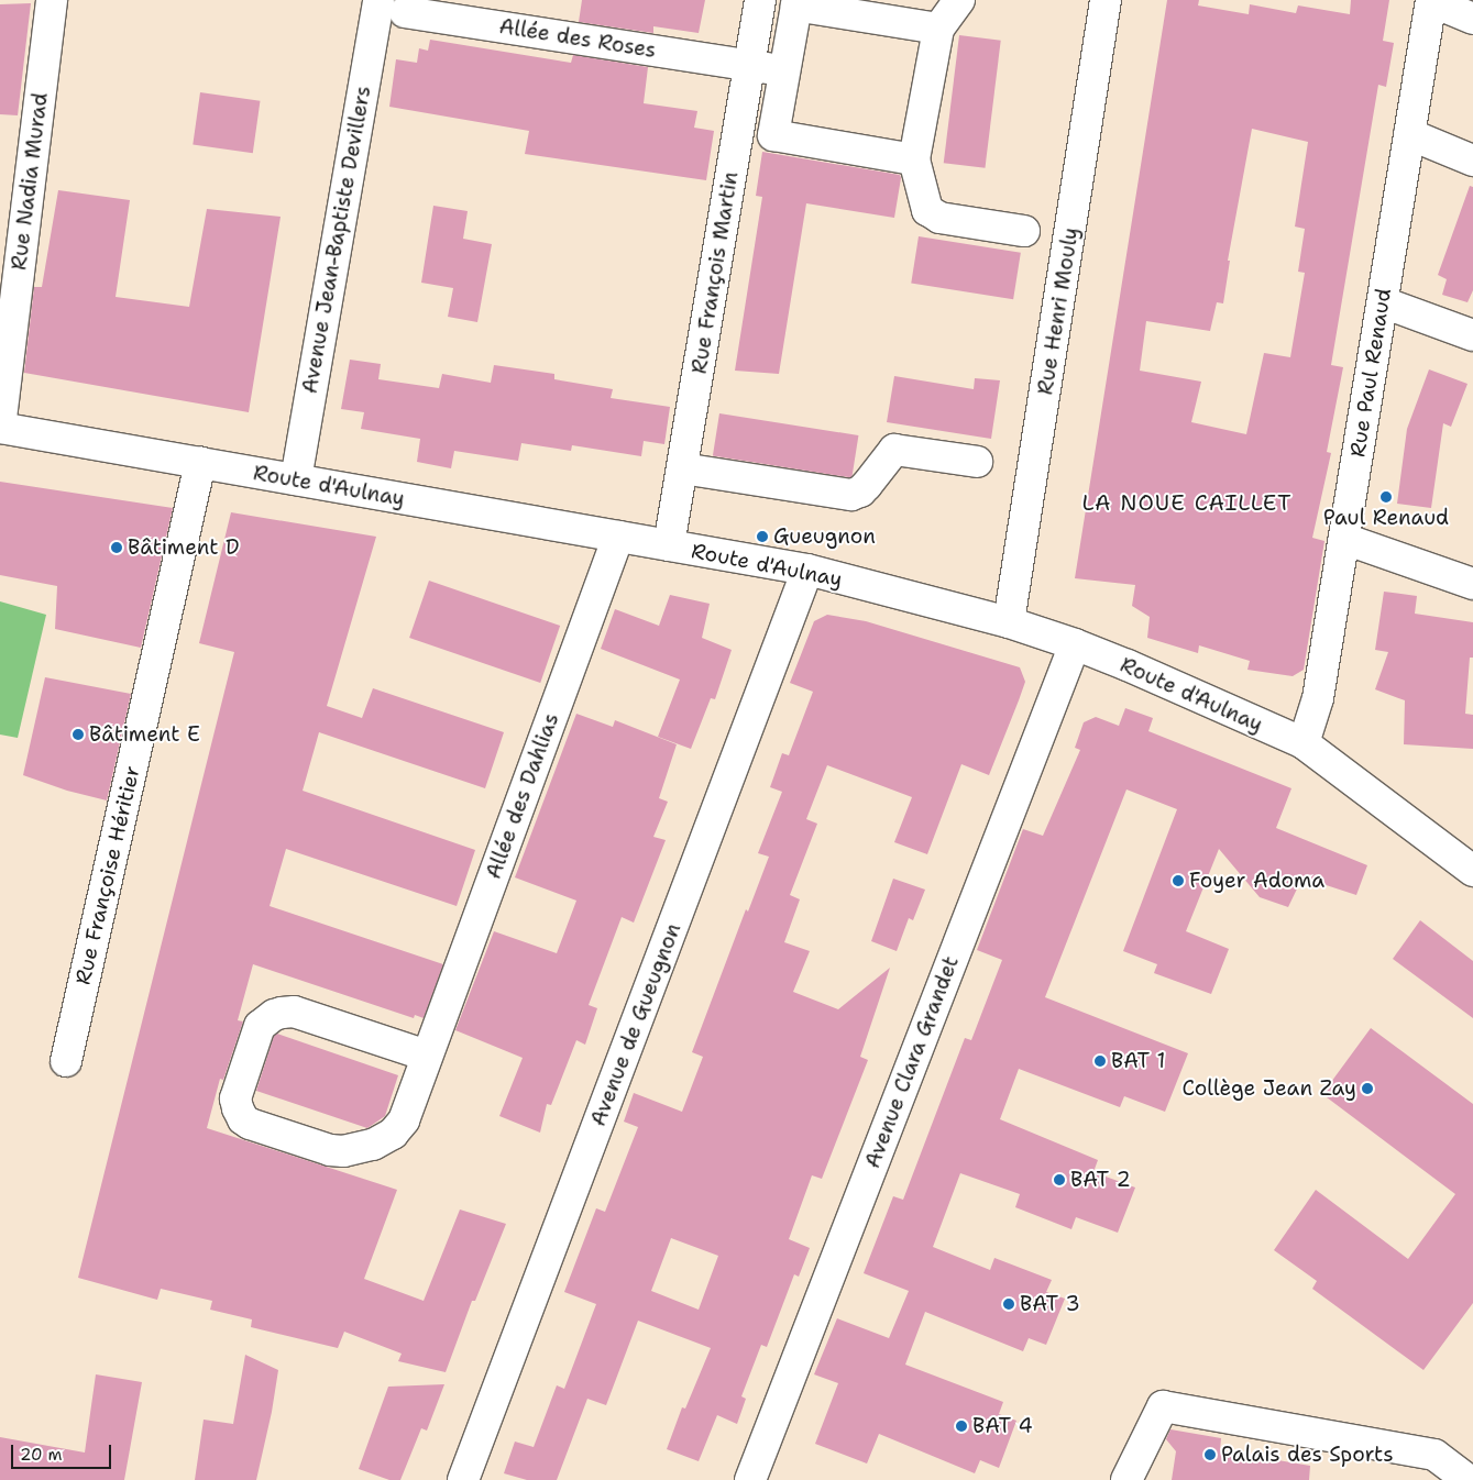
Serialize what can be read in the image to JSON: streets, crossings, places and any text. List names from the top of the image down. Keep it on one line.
{"streets":{"street":["Allée des Roses","Rue Nadia Murad","Avenue Jean-Baptiste Devillers","Rue François Martin","Rue Henri Mouly","Rue Paul Renaud","Route d'Aulnay","Allée des Dahlias","Rue Françoise Héritier","Avenue de Gueugnon","Avenue Clara Grandet"]},"crossings":[["Allée des Roses","Rue François Martin"],["Rue Nadia Murad","Route d'Aulnay"],["Avenue Jean-Baptiste Devillers","Route d'Aulnay"],["Rue François Martin","Route d'Aulnay"],["Rue Henri Mouly","Route d'Aulnay"],["Rue Paul Renaud","Route d'Aulnay"],["Route d'Aulnay","Allée des Dahlias"],["Route d'Aulnay","Rue Françoise Héritier"],["Route d'Aulnay","Avenue de Gueugnon"],["Route d'Aulnay","Avenue Clara Grandet"]],"districts":["LA NOUE CAILLET"],"places":["Paul Renaud","Gueugnon","Bâtiment D","Bâtiment E","Foyer Adoma","BAT 1","Collège Jean Zay","BAT 2","BAT 3","BAT 4","Palais des Sports"],"scale_bar":"20 m"}
